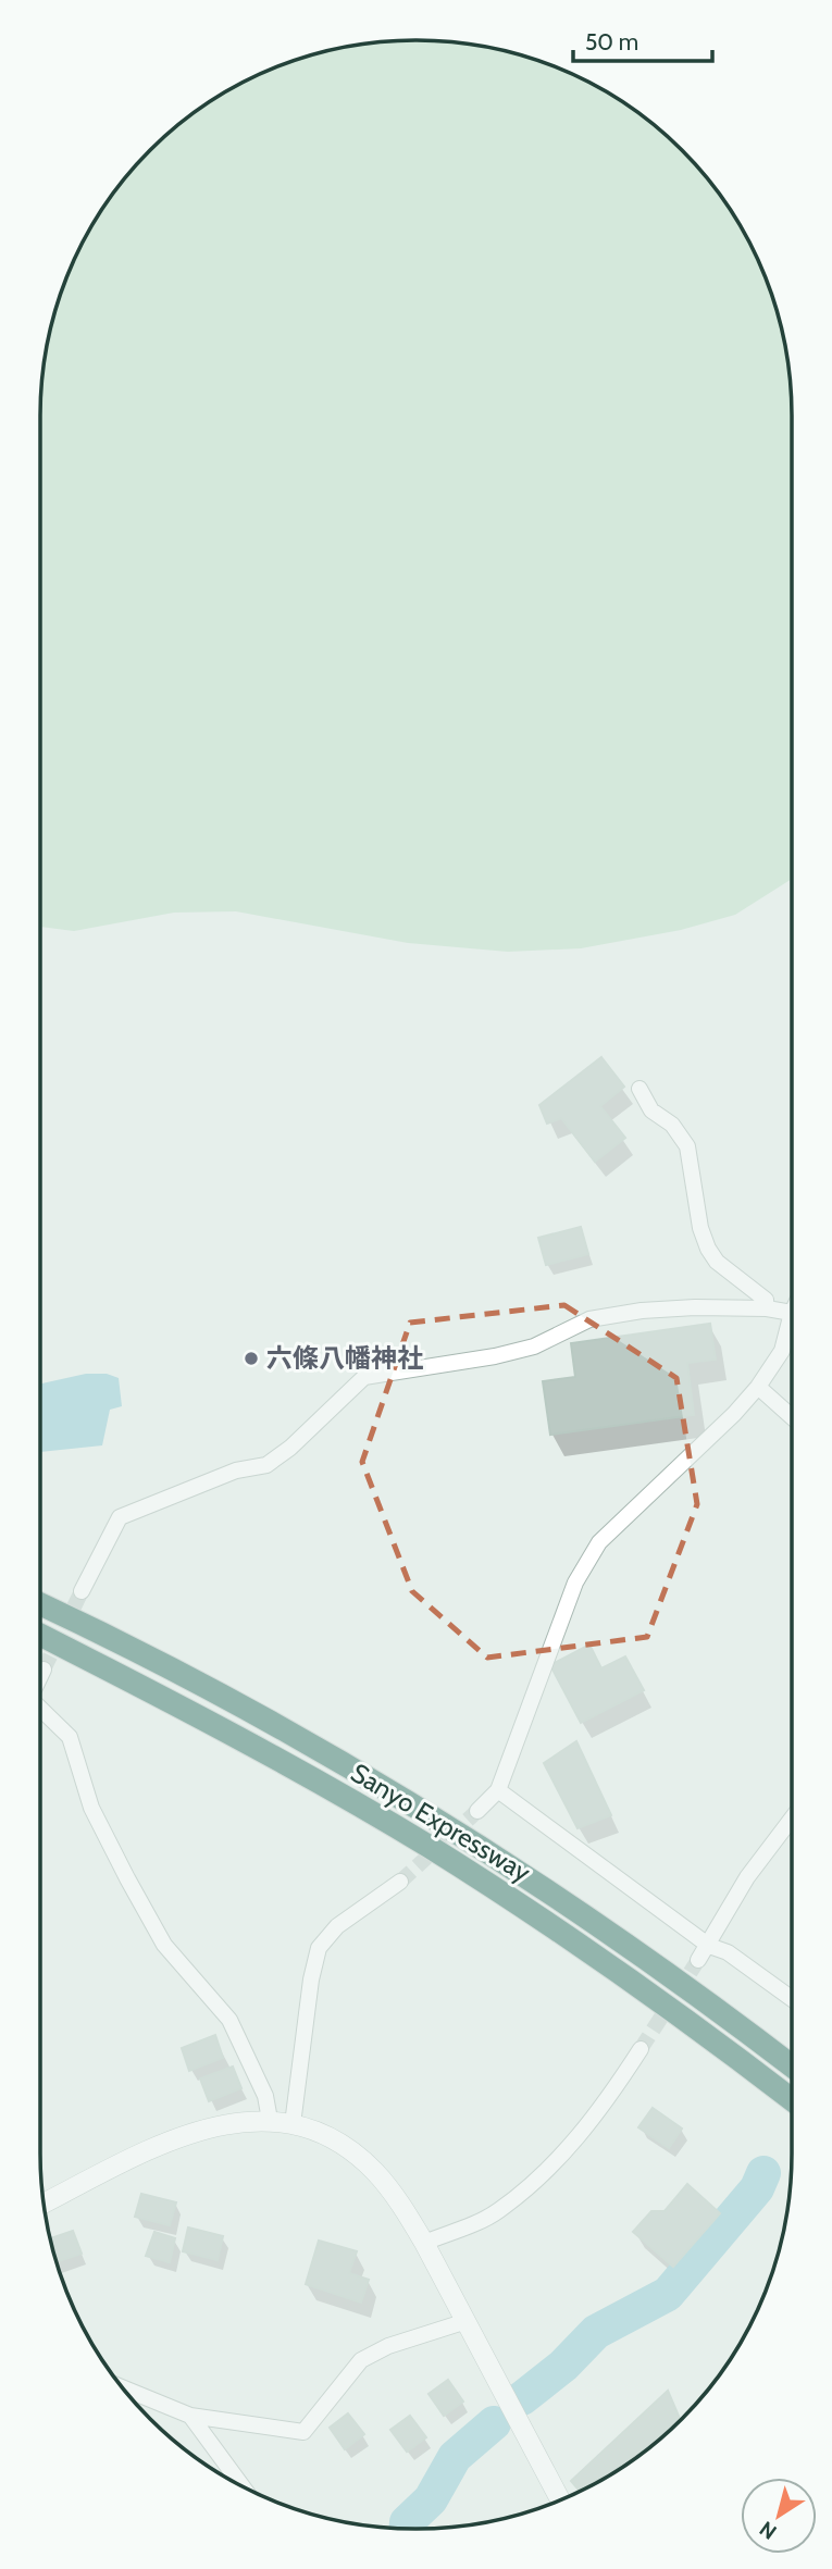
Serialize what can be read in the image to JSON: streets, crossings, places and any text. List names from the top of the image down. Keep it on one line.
{"streets":{"highway":["Sanyo Expressway"]},"places":["六條八幡神社"],"scale_bar":"50 m","north":"bottom left"}
